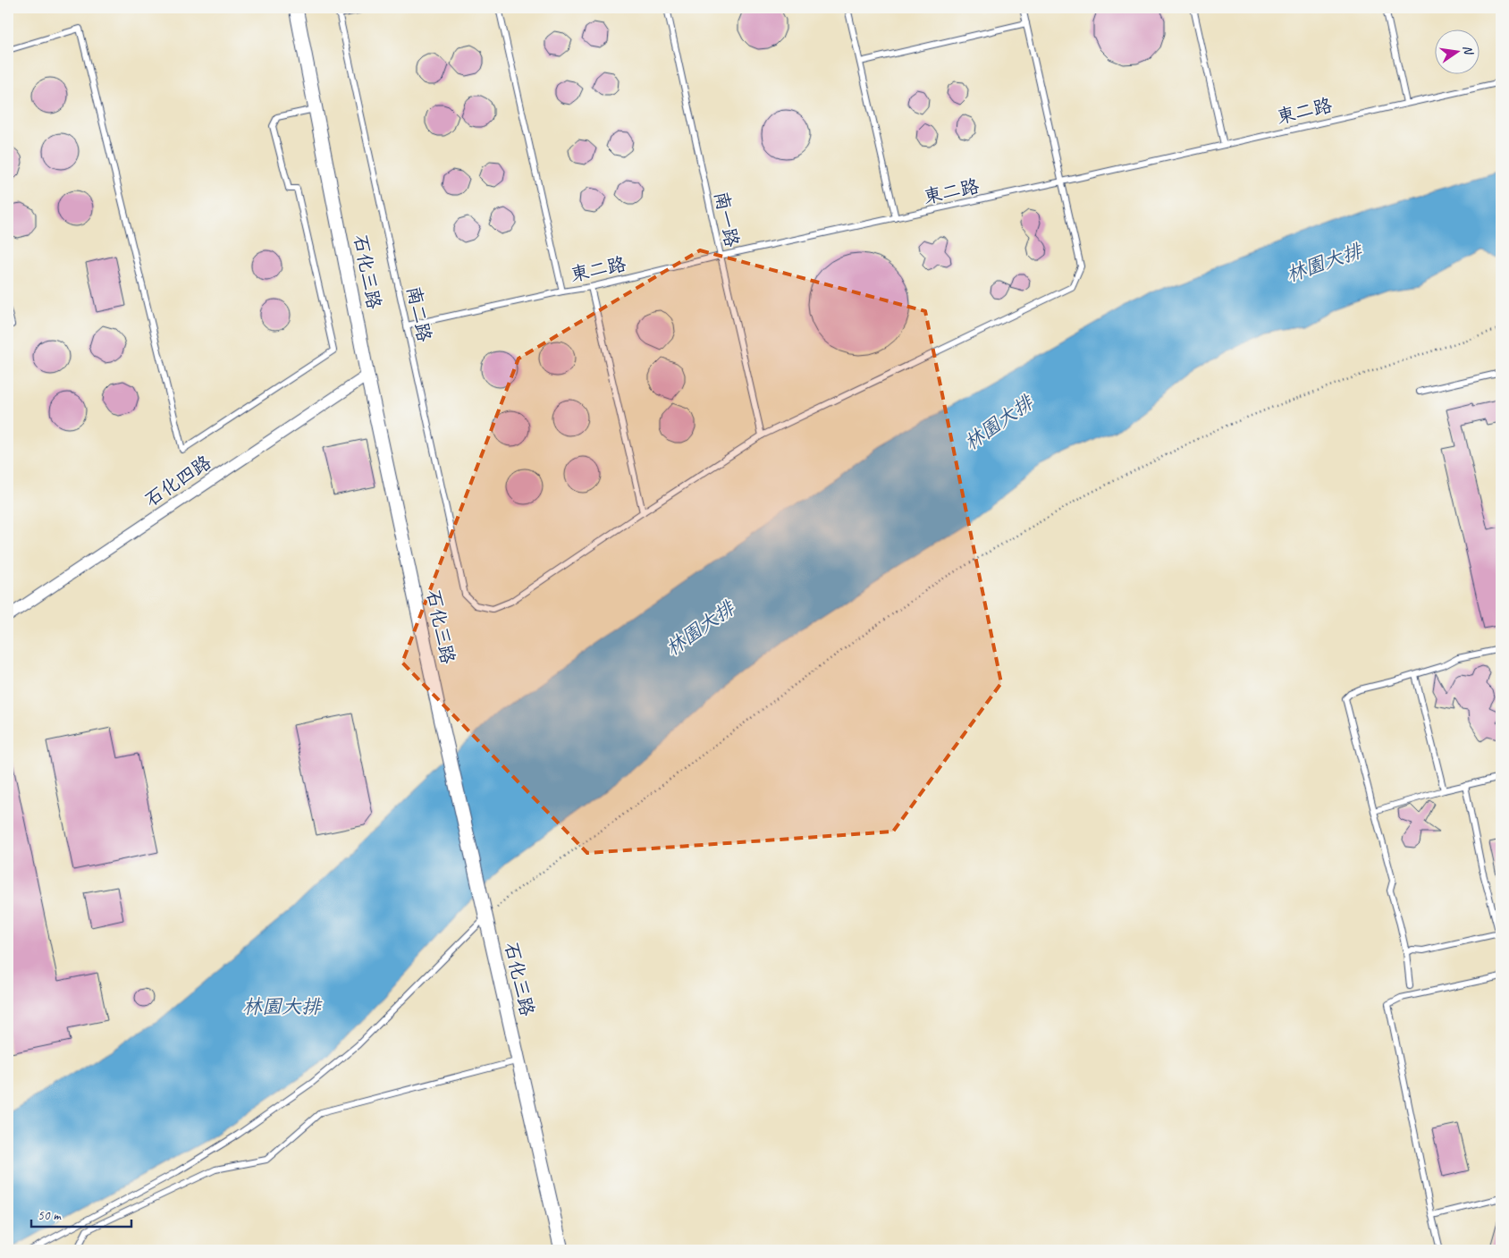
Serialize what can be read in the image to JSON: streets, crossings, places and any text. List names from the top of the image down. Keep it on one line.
{"streets":{"street":["石化三路","石化四路"],"lane":["東二路","南一路","南二路"]},"crossings":[["東二路","南一路"],["東二路","南二路"],["石化三路","石化四路"]],"water":["林園大排"],"scale_bar":"50 m","north":"right"}
